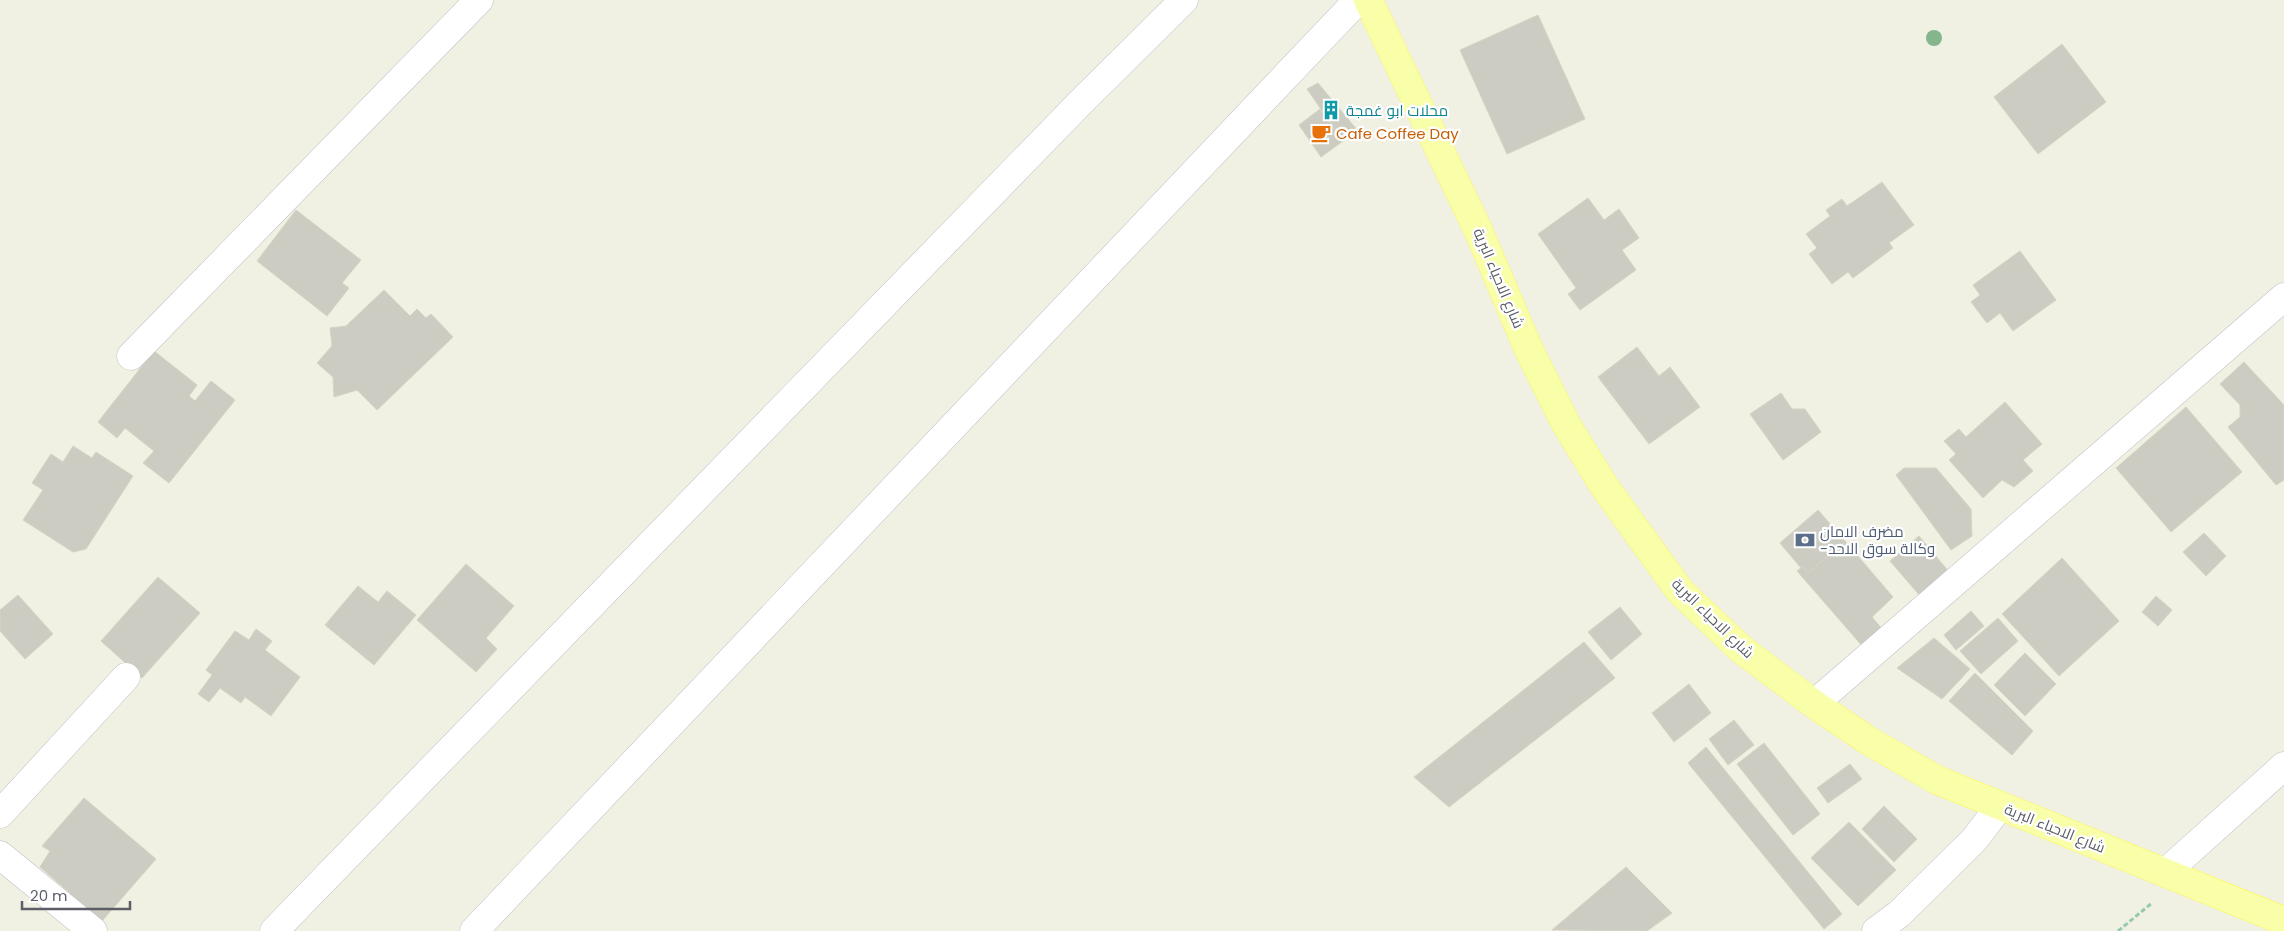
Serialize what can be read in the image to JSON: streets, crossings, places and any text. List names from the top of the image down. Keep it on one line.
{"streets":{"main road":["شارع الاحياء البرية"]},"places":{"building":["محلات ابو غمجة"],"cafe":["Cafe Coffee Day"],"bank":["مضرف الامان -وكالة سوق الاحد"]},"scale_bar":"20 m"}
